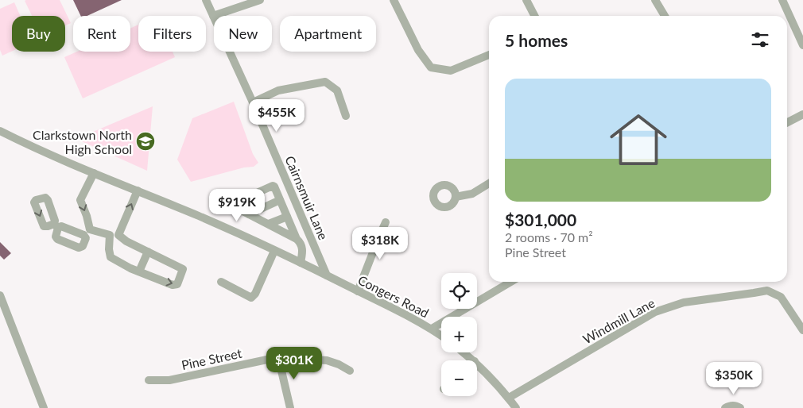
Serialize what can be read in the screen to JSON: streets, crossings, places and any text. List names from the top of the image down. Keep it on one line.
{"streets":{"street":["Cairnsmuir Lane","Congers Road","Windmill Lane","Pine Street"]},"crossings":[["Cairnsmuir Lane","Congers Road"]],"places":{"school or university":["Clarkstown North High School"]},"page":{"chip":["Buy","Rent","Filters","New","Apartment"],"heading":"5 homes","list":[{"name":"$301,000","note":"2 rooms · 70 m² · Pine Street"}],"price":["$455K","$919K","$318K","$301K","$350K"],"map_buttons":["+","−"]}}
